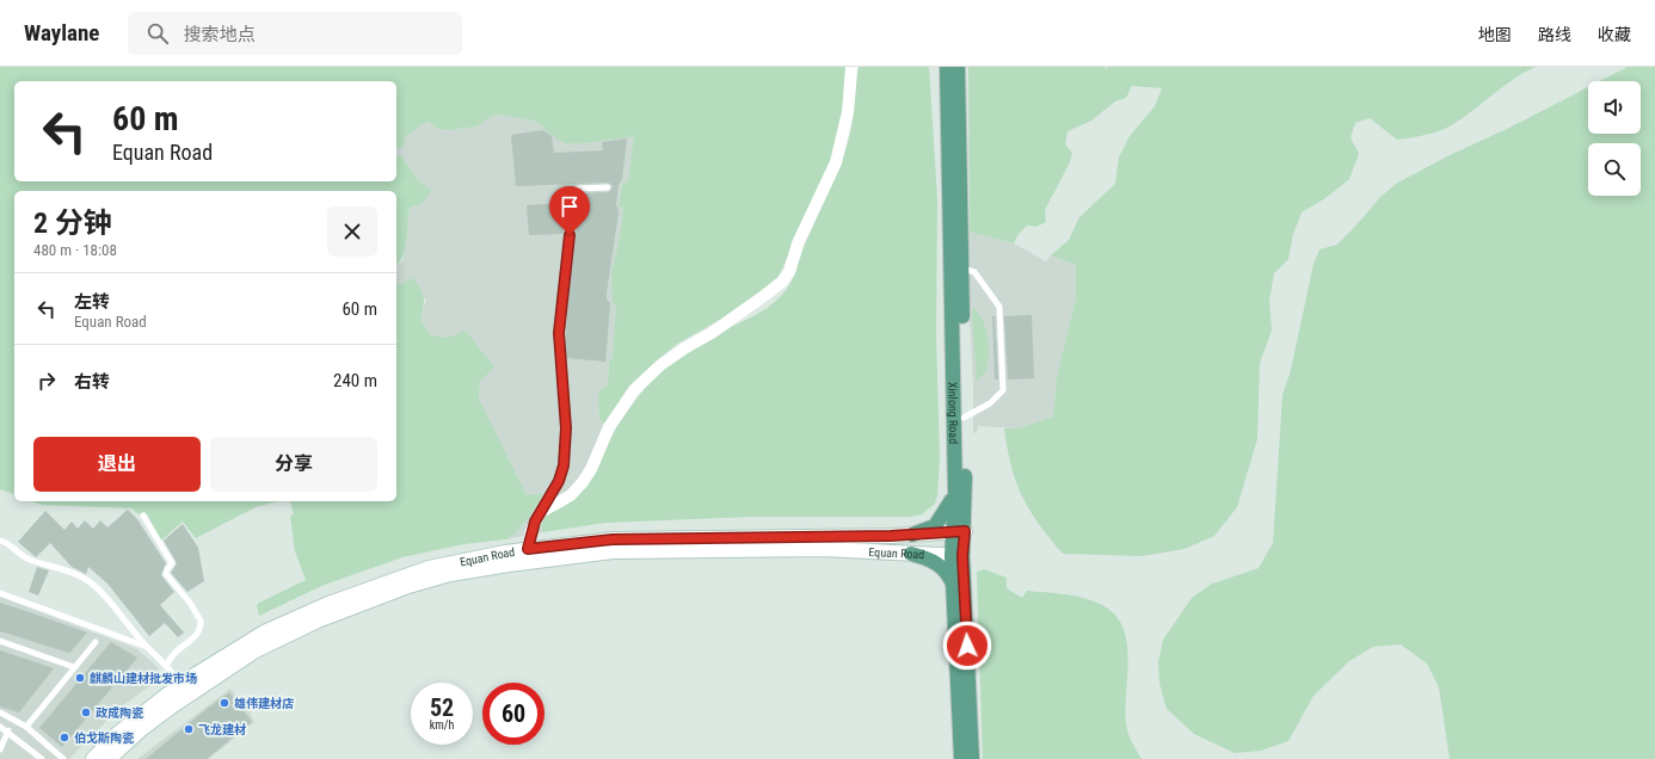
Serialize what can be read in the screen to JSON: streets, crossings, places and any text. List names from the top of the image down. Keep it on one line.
{"streets":{"main road":["Xinlong Road","Equan Road"]},"crossings":[["Xinlong Road","Equan Road"]],"places":["麒麟山建材批发市场","雄伟建材店","政成陶瓷","飞龙建材","伯戈斯陶瓷"],"page":{"header":"Waylane","search":"搜索地点","nav":["地图","路线","收藏"],"turn":["60 m","Equan Road"],"heading":["2 分钟","480 m · 18:08"],"list":[{"name":"左转","note":"Equan Road","value":"60 m"},{"name":"右转","value":"240 m"}],"buttons":["退出","分享"],"speed":"52 km/h","limit":"60"}}
